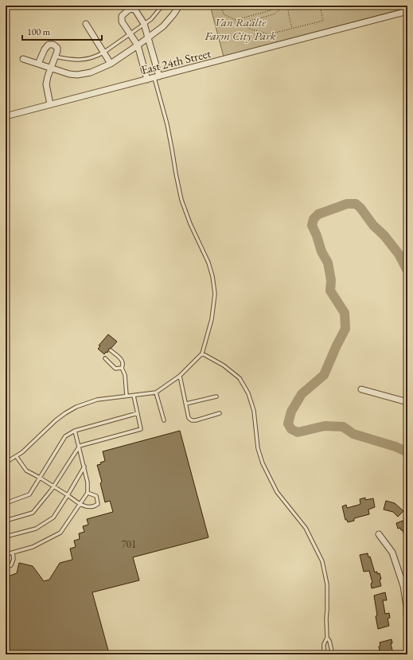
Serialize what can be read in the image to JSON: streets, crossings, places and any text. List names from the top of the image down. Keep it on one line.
{"streets":{"street":["East 24th Street"]},"parks":["Van Raalte Farm City Park"],"house_numbers":["701"],"scale_bar":"100 m"}
